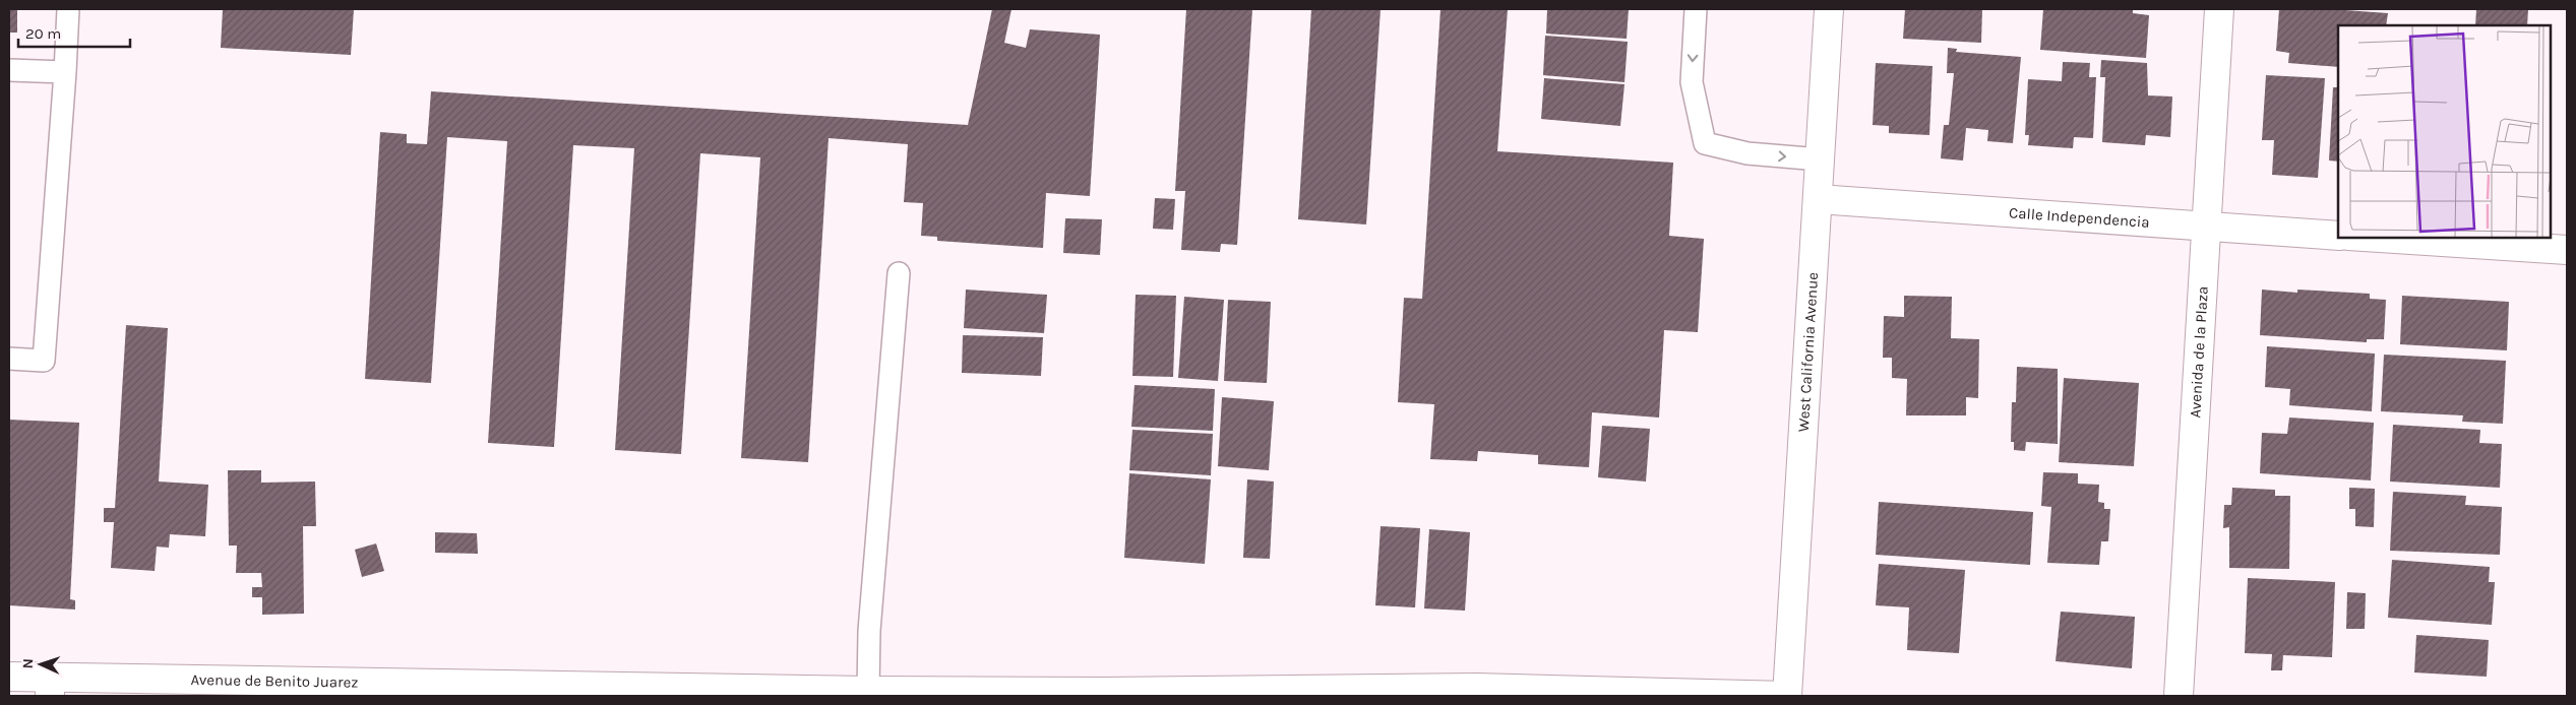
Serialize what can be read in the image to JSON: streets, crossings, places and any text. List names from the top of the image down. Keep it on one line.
{"streets":{"street":["Calle Independencia","West California Avenue","Avenida de la Plaza","Avenue de Benito Juarez"]},"crossings":[["Calle Independencia","West California Avenue"],["Calle Independencia","Avenida de la Plaza"],["West California Avenue","Avenue de Benito Juarez"]],"scale_bar":"20 m","north":"left"}
